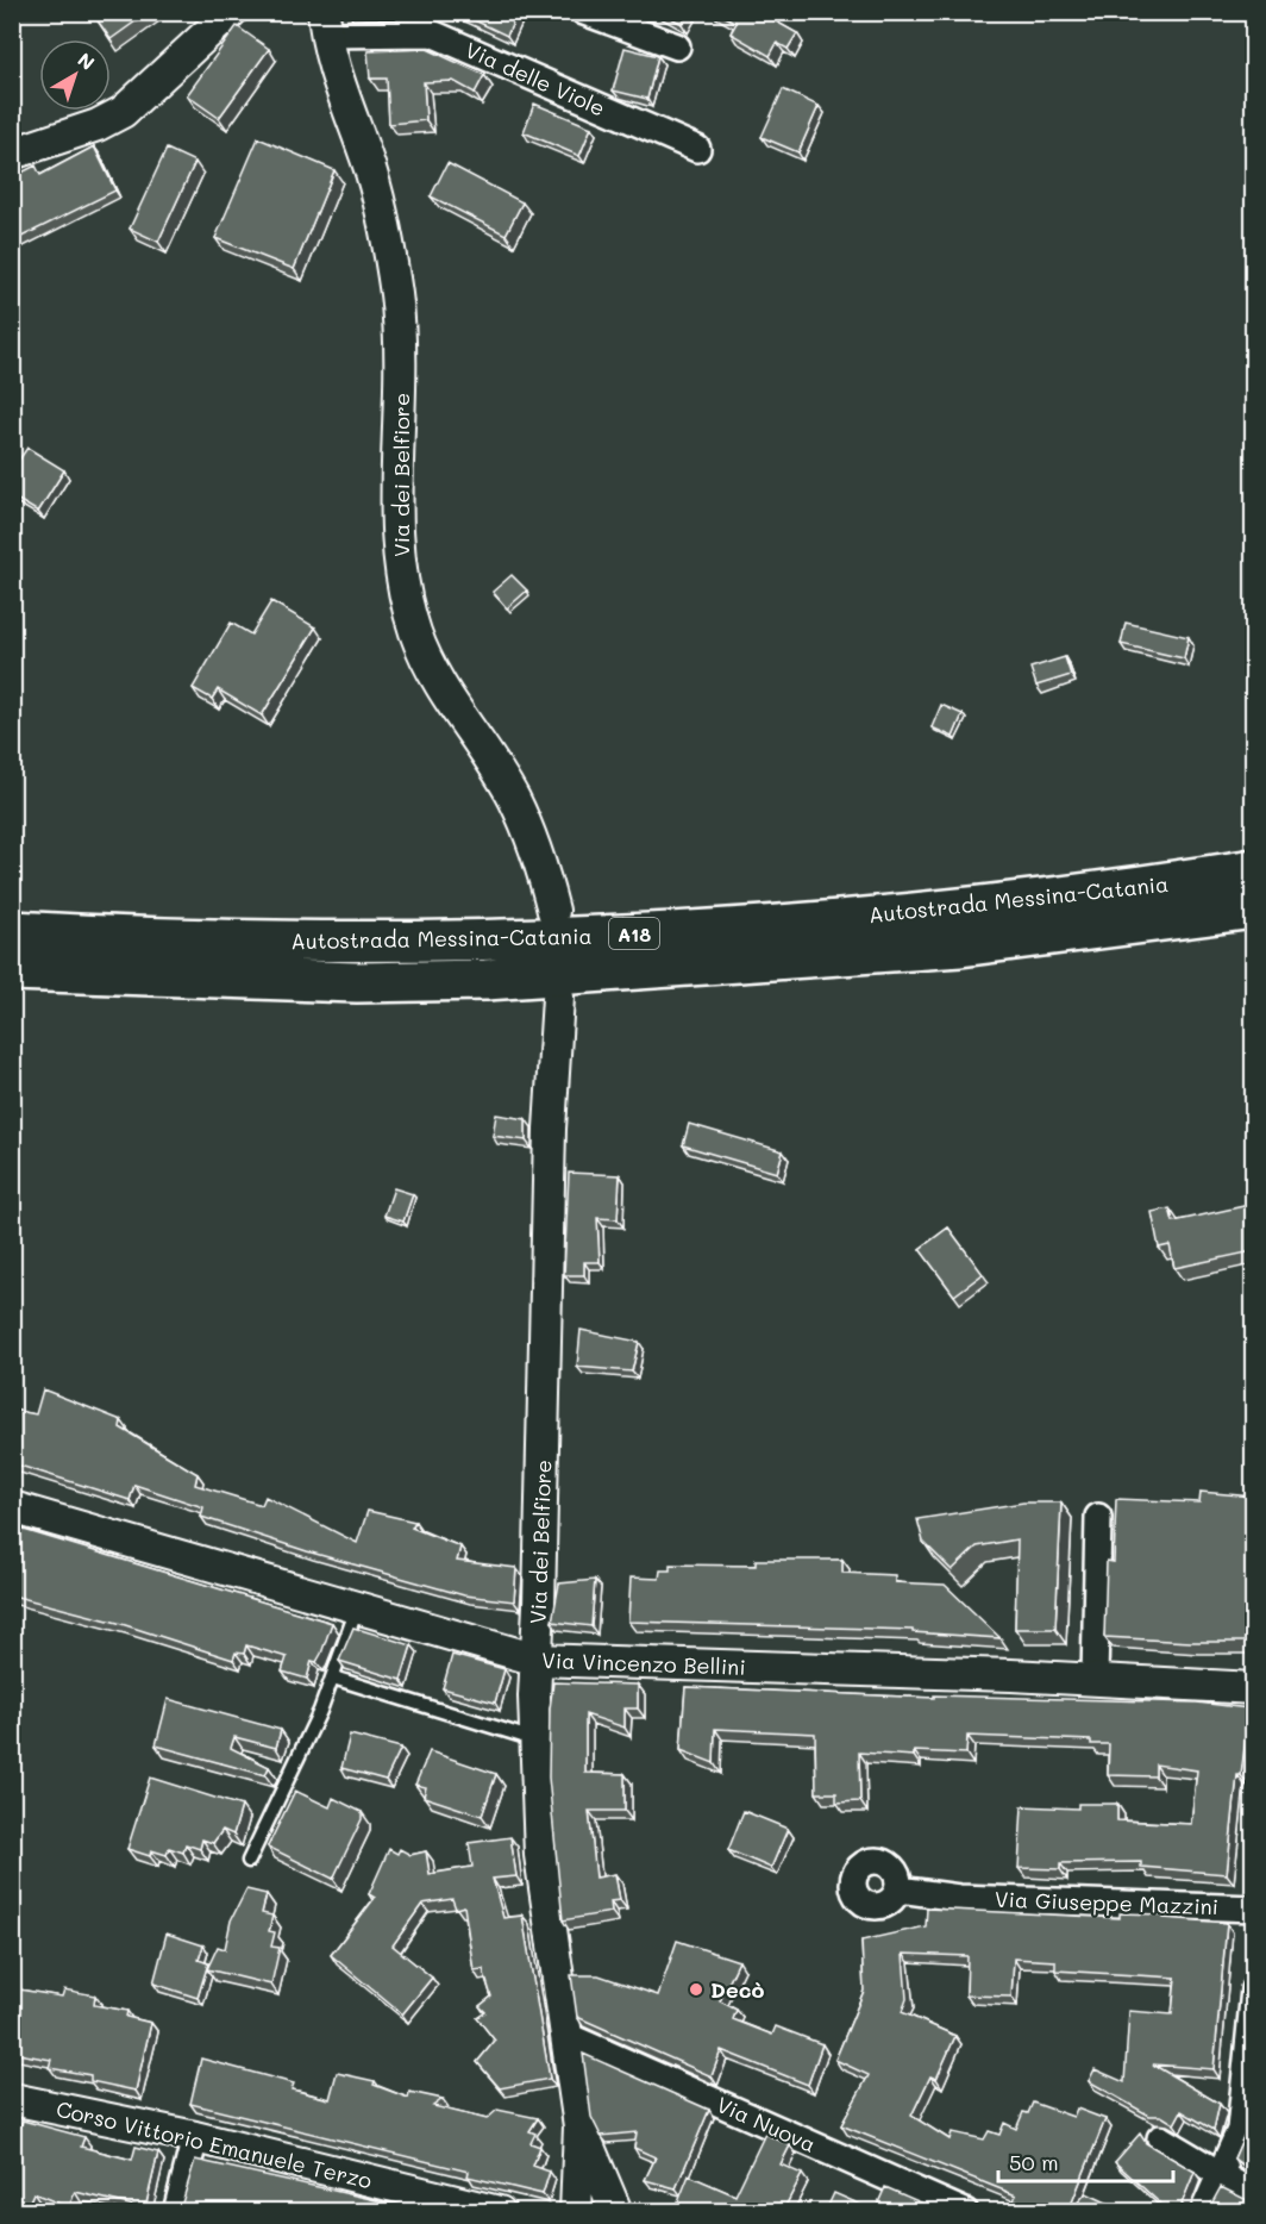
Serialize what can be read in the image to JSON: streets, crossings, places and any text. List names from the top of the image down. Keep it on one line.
{"streets":{"highway":["Autostrada Messina-Catania","A18"],"street":["Via delle Viole","Via dei Belfiore","Via Vincenzo Bellini","Via Giuseppe Mazzini","Via Nuova","Corso Vittorio Emanuele Terzo"]},"crossings":[["Via delle Viole","Via dei Belfiore"],["Via dei Belfiore","Via Vincenzo Bellini"],["Via dei Belfiore","Via Nuova"]],"places":["Decò"],"scale_bar":"50 m","north":"top right"}
